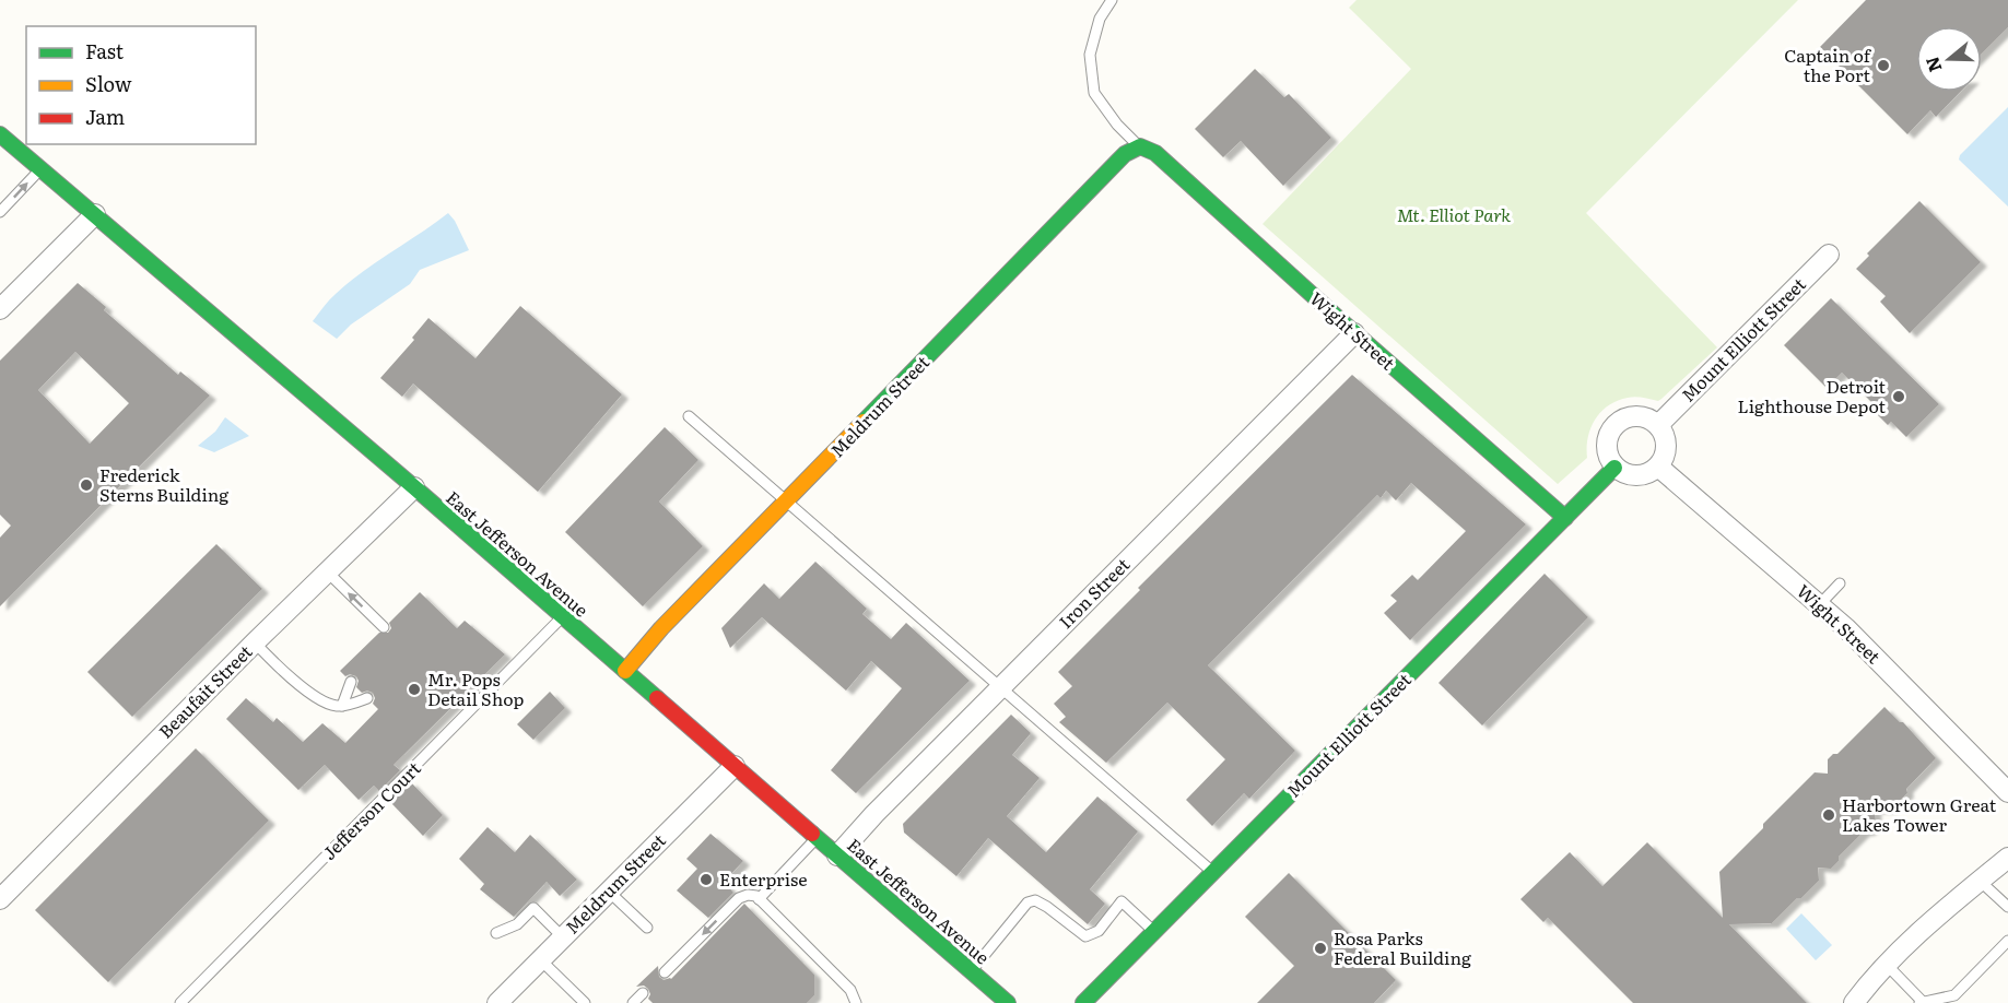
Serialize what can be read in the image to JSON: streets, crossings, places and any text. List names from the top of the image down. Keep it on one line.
{"streets":{"street":["Wight Street","Mount Elliott Street","Meldrum Street","East Jefferson Avenue","Iron Street","Beaufait Street"],"lane":["Jefferson Court"]},"crossings":[["Wight Street","Mount Elliott Street"],["Wight Street","Meldrum Street"],["Wight Street","Iron Street"],["Meldrum Street","East Jefferson Avenue"],["East Jefferson Avenue","Iron Street"],["East Jefferson Avenue","Beaufait Street"],["East Jefferson Avenue","Jefferson Court"]],"parks":["Mt. Elliot Park"],"places":["Captain of the Port","Detroit Lighthouse Depot","Frederick Sterns Building","Mr. Pops Detail Shop","Harbortown Great Lakes Tower","Enterprise","Rosa Parks Federal Building"],"legend":["Fast","Slow","Jam"],"north":"left"}
